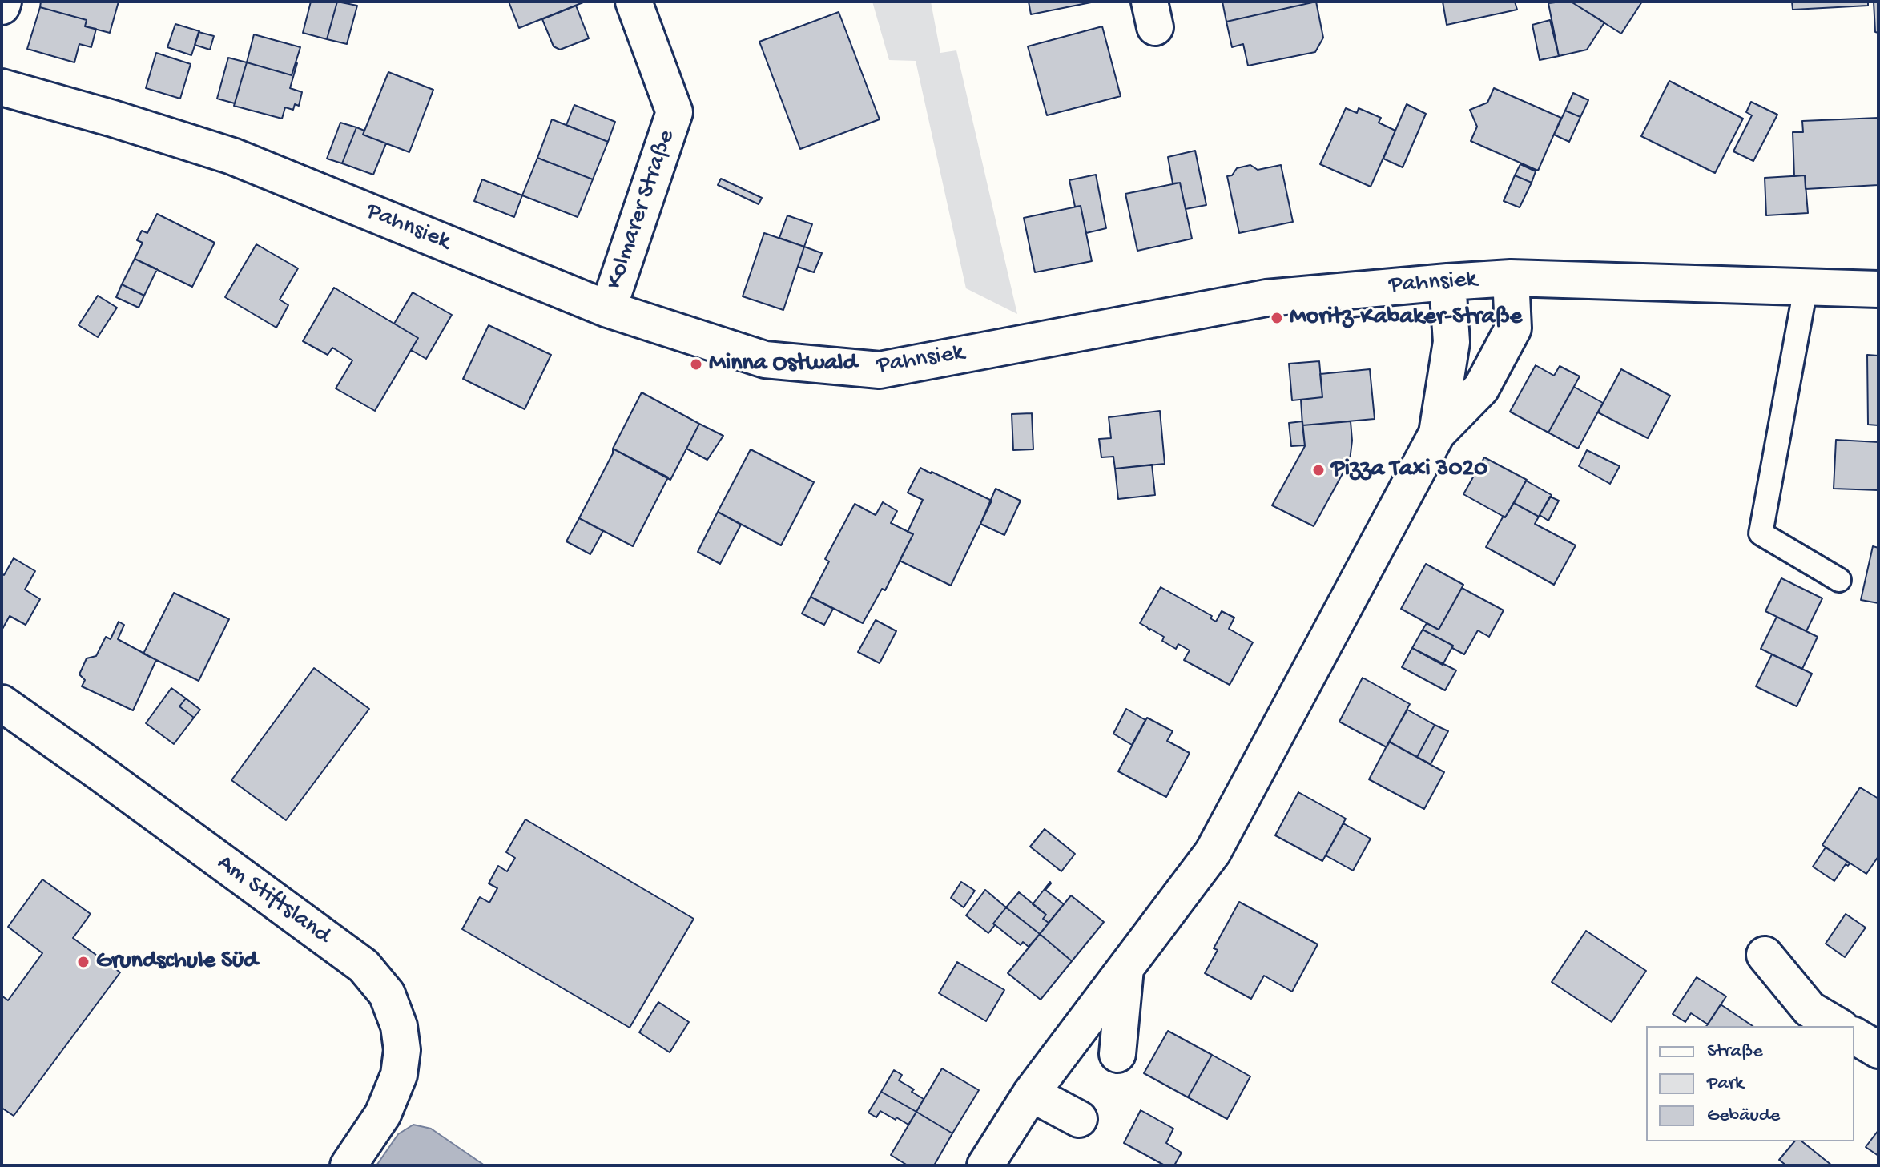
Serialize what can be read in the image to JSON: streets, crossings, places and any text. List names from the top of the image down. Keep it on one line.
{"streets":{"street":["Kolmarer Straße","Pahnsiek","Am Stiftsland"]},"crossings":[["Kolmarer Straße","Pahnsiek"]],"places":["Moritz-Kabaker-Straße","Minna Ostwald","Pizza Taxi 3020","Grundschule Süd"],"legend":["Straße","Park","Gebäude"]}
